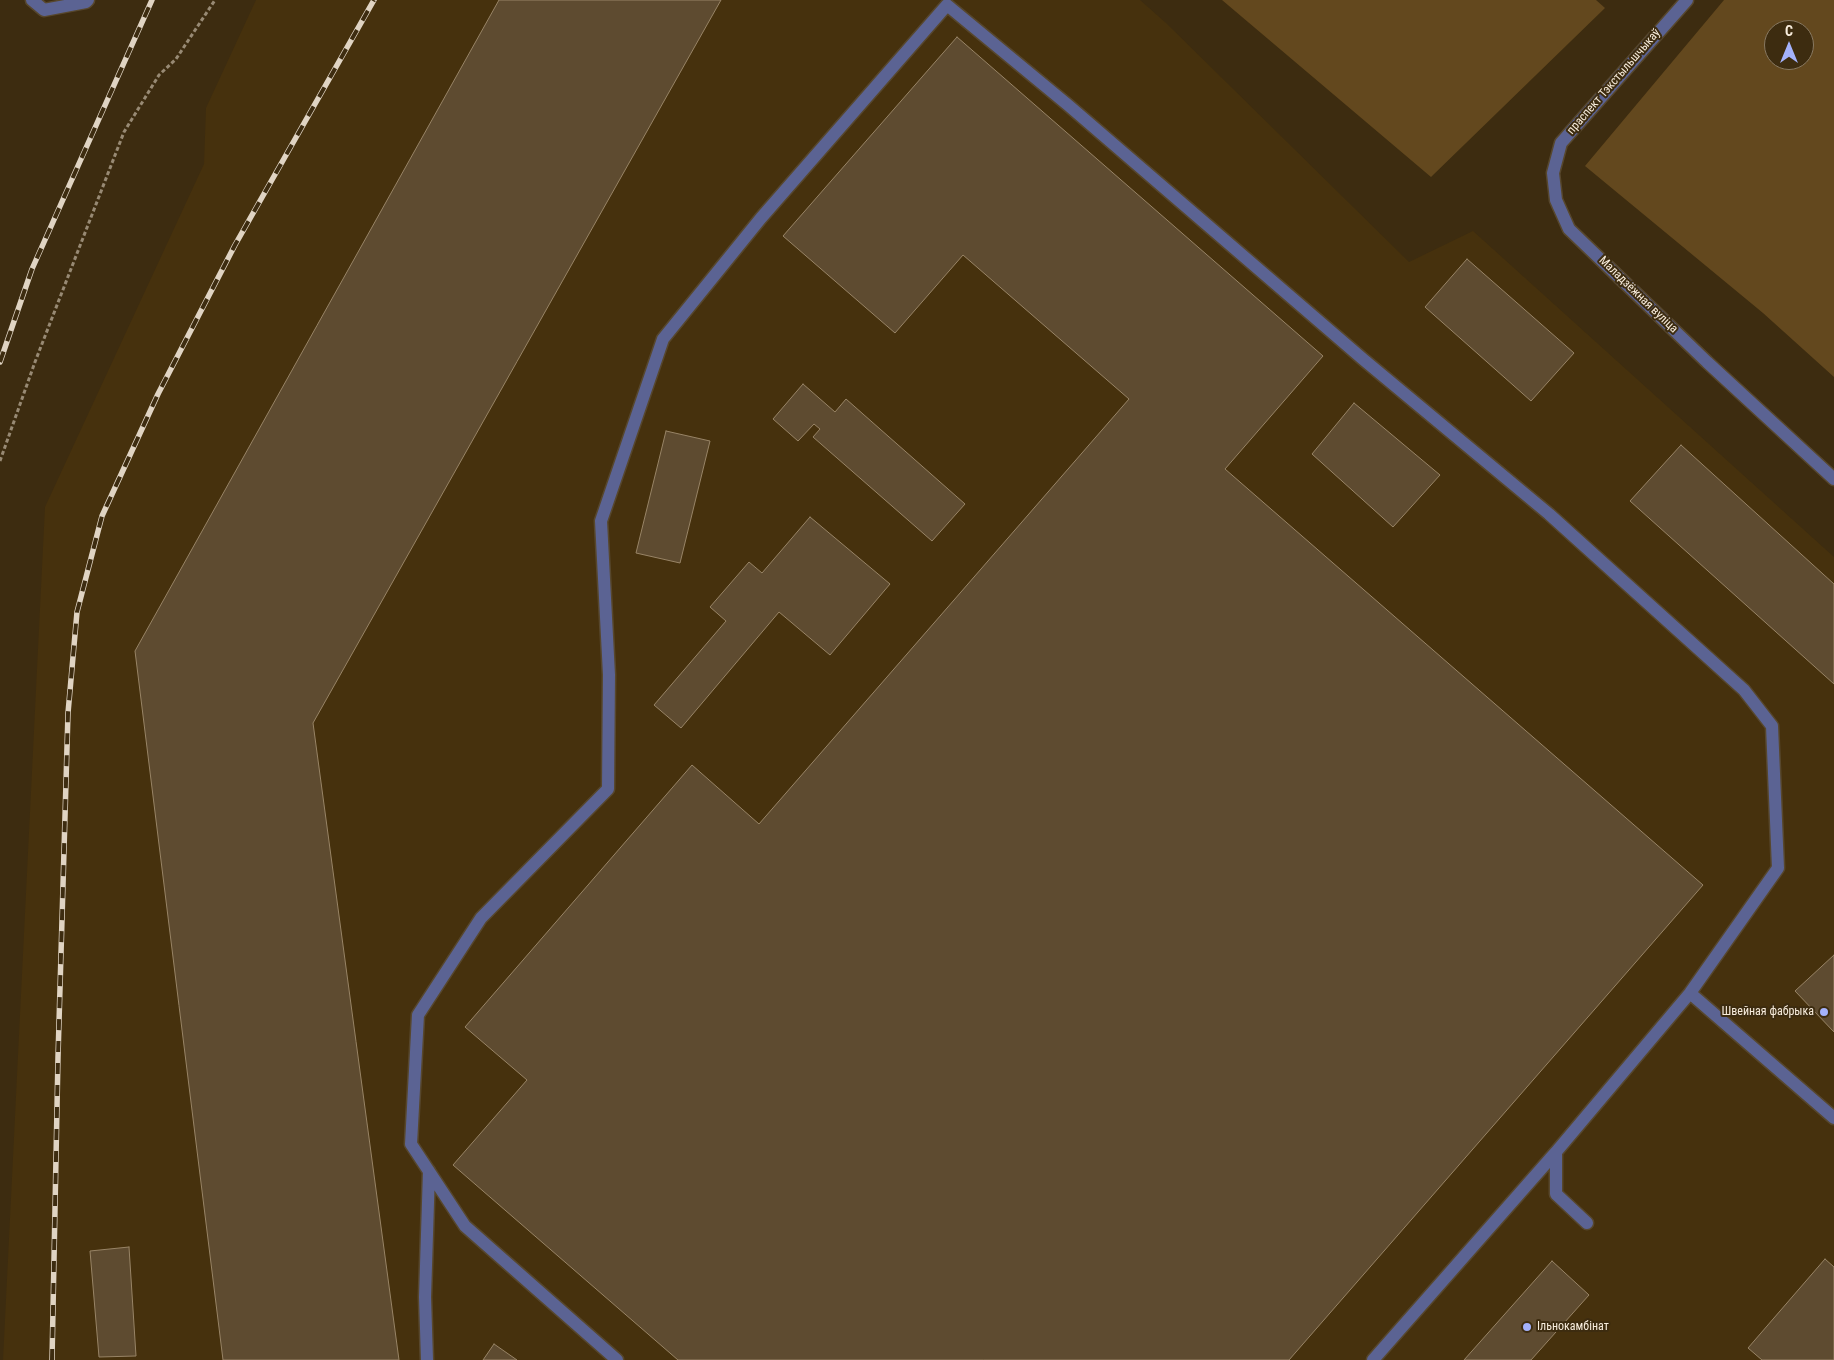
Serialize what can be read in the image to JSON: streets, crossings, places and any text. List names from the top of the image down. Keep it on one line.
{"streets":{"street":["праспект Тэкстыльшчыкаў","Маладзёжная вуліца"]},"crossings":[["праспект Тэкстыльшчыкаў","Маладзёжная вуліца"]],"places":["Швейная фабрыка","Ільнокамбінат"],"north":"top"}
